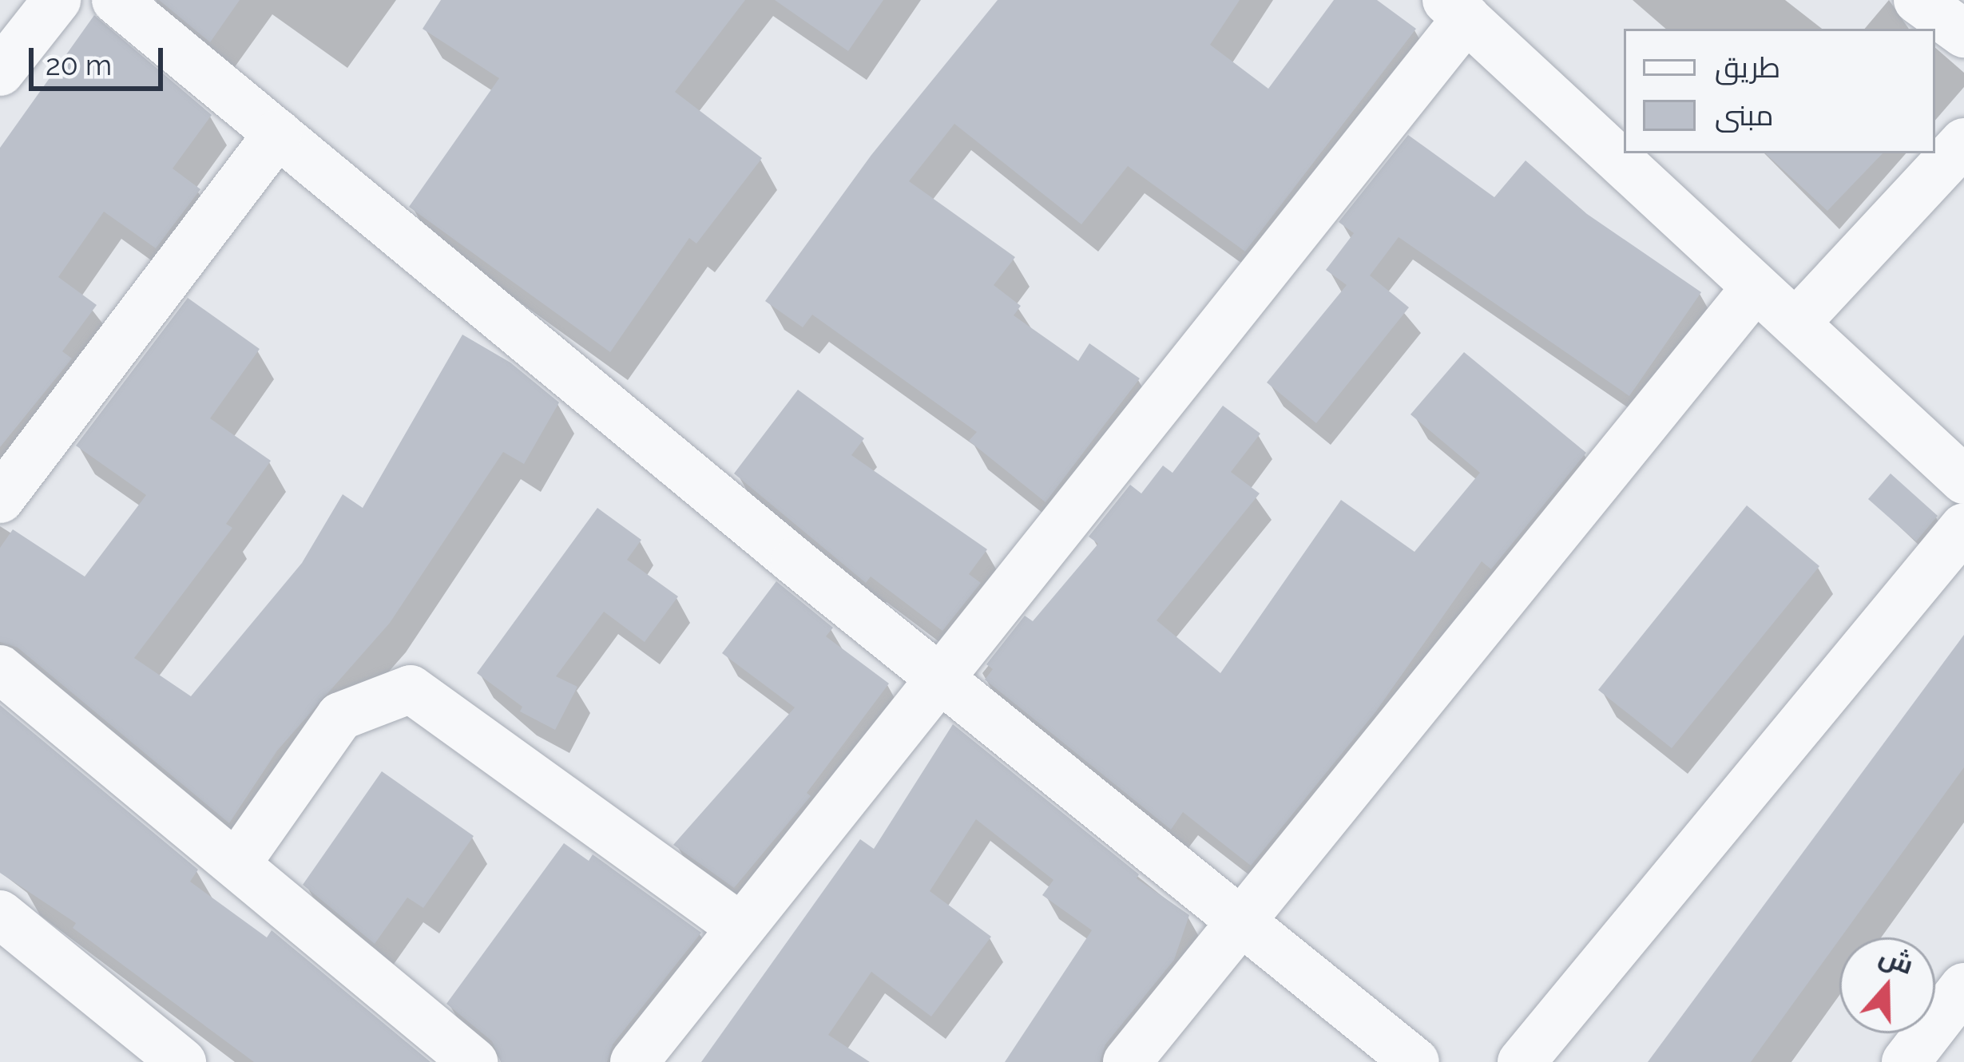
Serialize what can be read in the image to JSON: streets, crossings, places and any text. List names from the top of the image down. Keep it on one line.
{"legend":["طريق","مبنى"],"scale_bar":"20 m","north":"top"}
